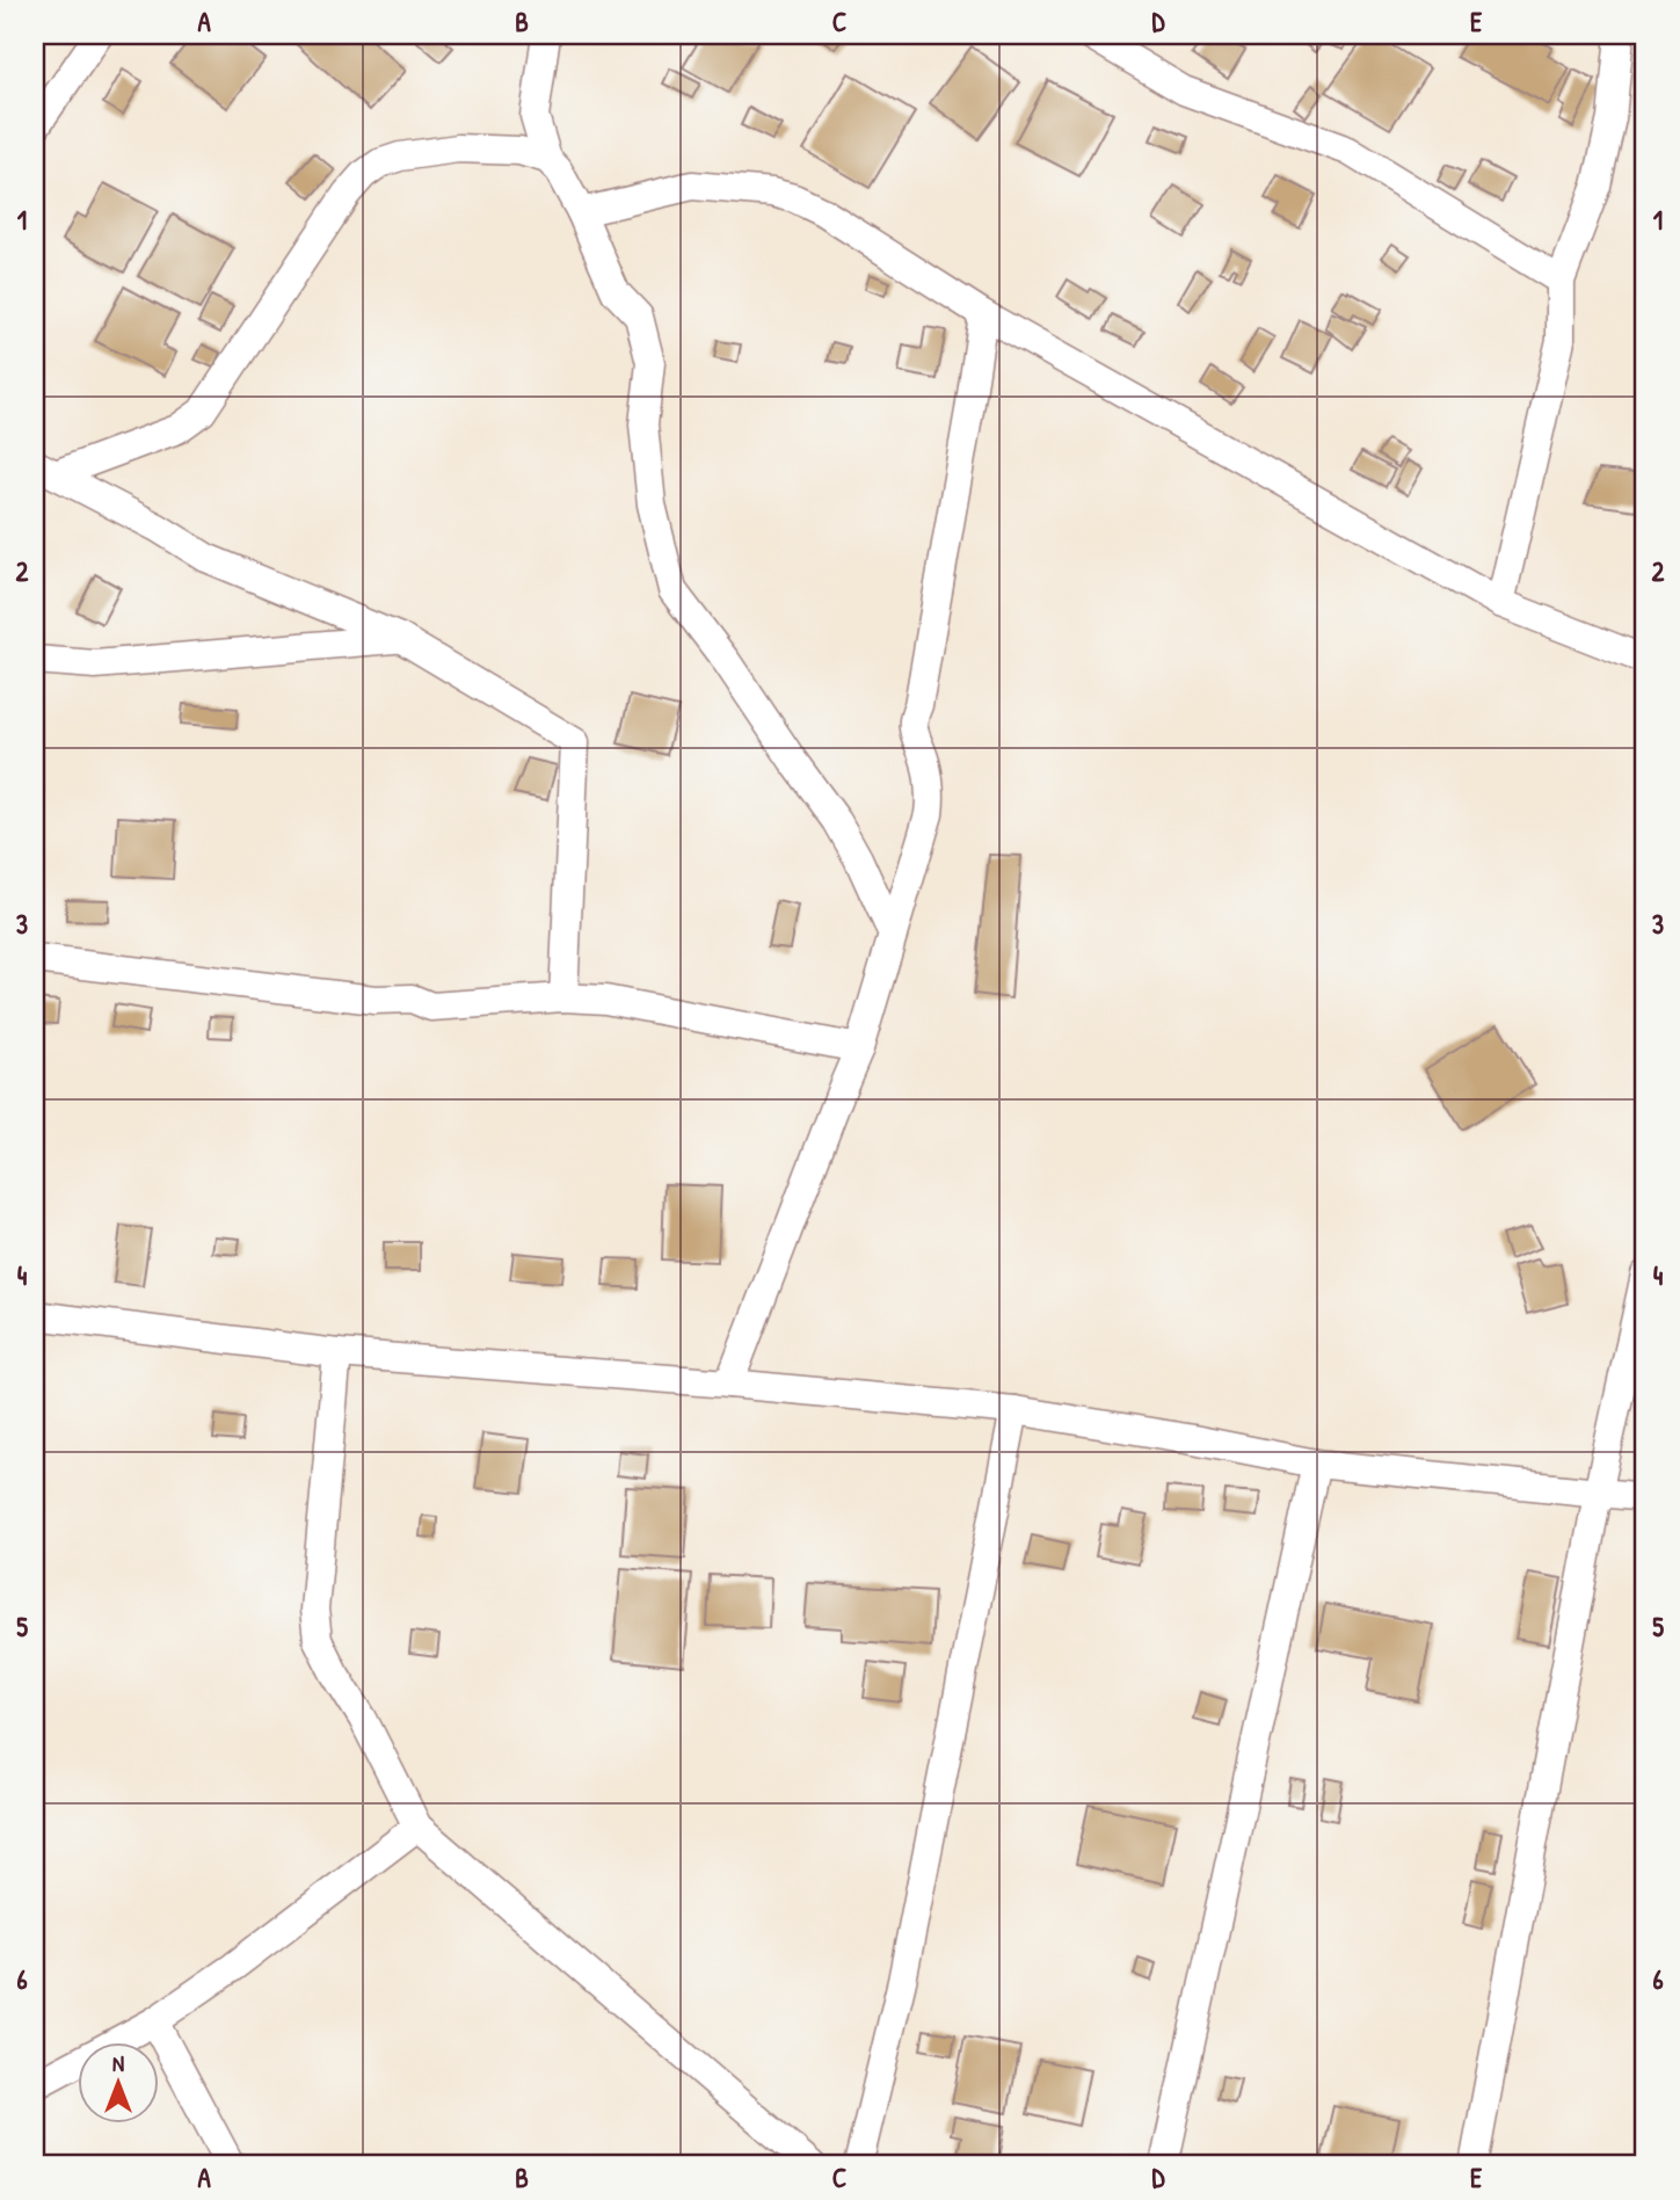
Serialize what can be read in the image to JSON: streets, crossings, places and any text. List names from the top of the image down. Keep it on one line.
{"north":"top","grid":{"columns":["A","B","C","D","E"],"rows":["1","2","3","4","5","6"]}}
